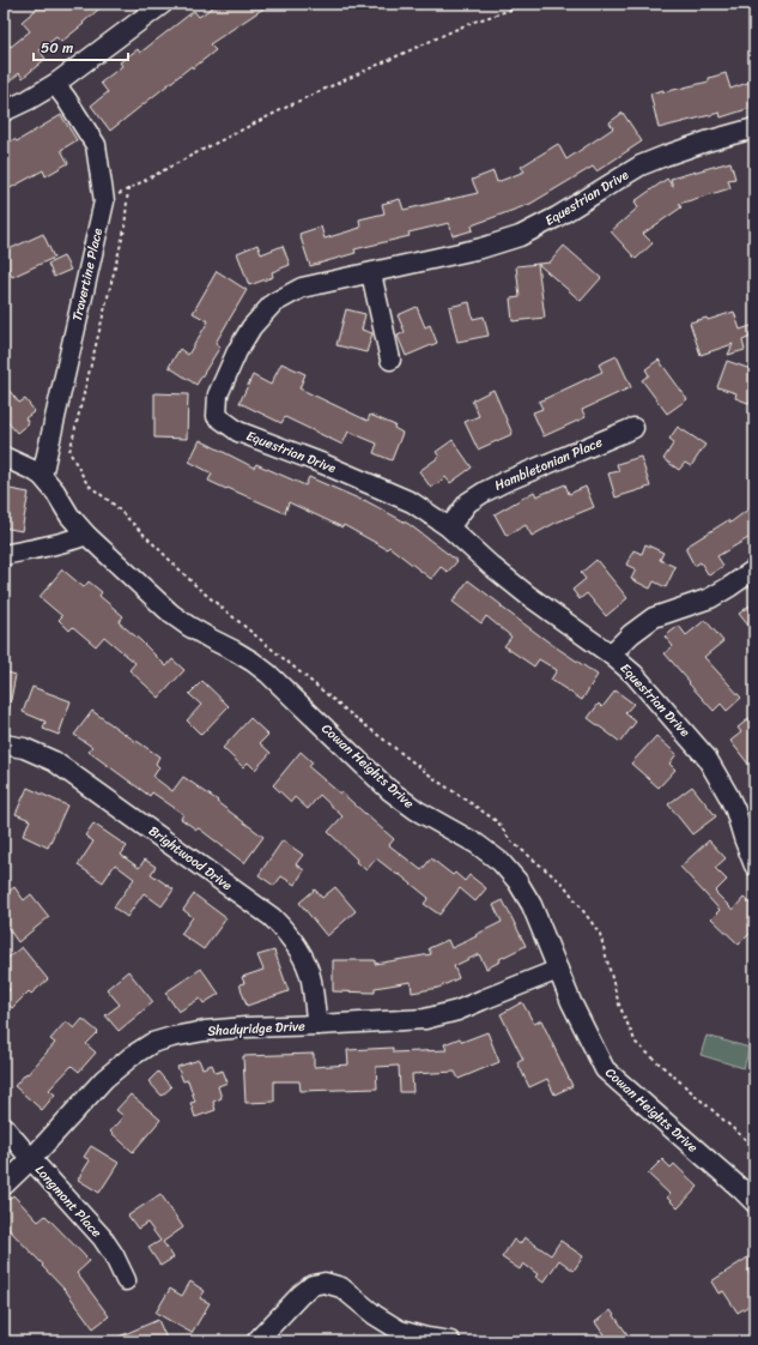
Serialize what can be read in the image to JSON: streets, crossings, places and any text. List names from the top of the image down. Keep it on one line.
{"streets":{"street":["Equestrian Drive","Travertine Place","Hambletonian Place","Cowan Heights Drive","Brightwood Drive","Shadyridge Drive","Longmont Place"]},"crossings":[["Equestrian Drive","Hambletonian Place"],["Travertine Place","Cowan Heights Drive"],["Cowan Heights Drive","Shadyridge Drive"],["Brightwood Drive","Shadyridge Drive"],["Shadyridge Drive","Longmont Place"]],"scale_bar":"50 m"}
